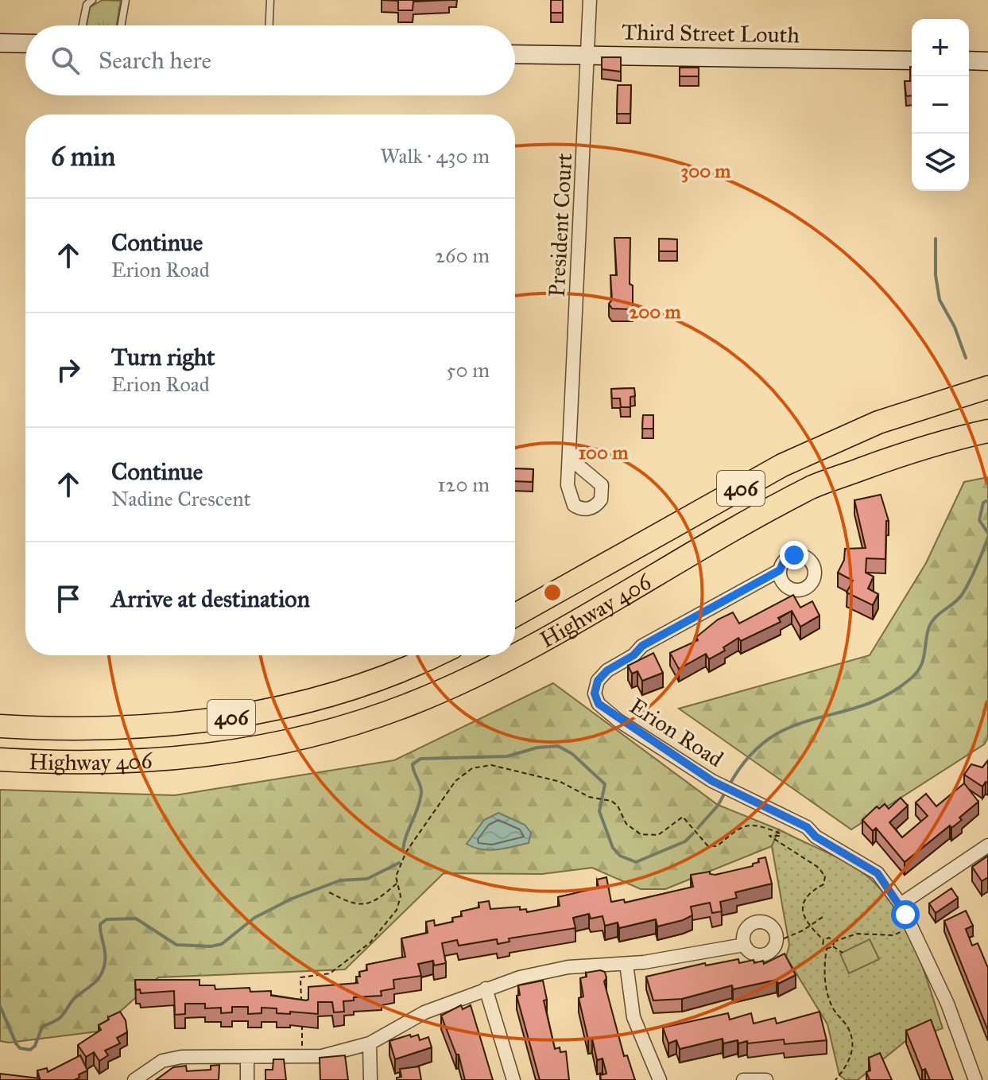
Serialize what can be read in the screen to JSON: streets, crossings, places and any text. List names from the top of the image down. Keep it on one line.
{"streets":{"highway":["406","Highway 406"],"street":["Third Street Louth","President Court","Erion Road"]},"crossings":[["Third Street Louth","President Court"]],"page":{"map_buttons":["+","−"],"search":"Search here","heading":["6 min","Walk · 430 m"],"list":[["Continue","Erion Road","260 m"],["Turn right","Erion Road","50 m"],["Continue","Nadine Crescent","120 m"],"Arrive at destination"]},"rings":["300 m","200 m","100 m"]}
